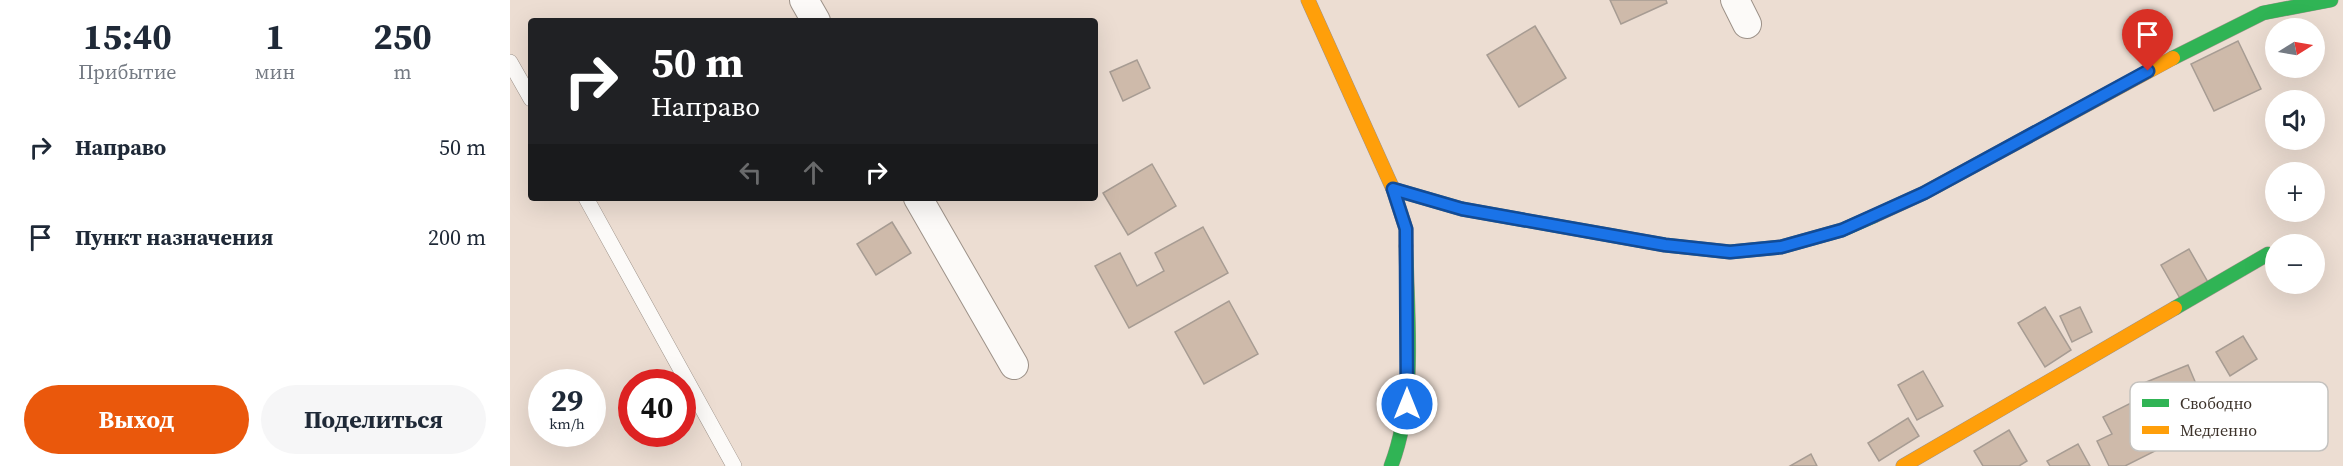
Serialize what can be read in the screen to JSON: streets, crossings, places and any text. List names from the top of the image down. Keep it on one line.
{"legend":["Свободно","Медленно"],"north":"right","page":{"eta":["15:40","Прибытие","1","мин","250","m"],"map_buttons":["+","−"],"turn":["50 m","Направо"],"list":[{"name":"Направо","value":"50 m"},{"name":"Пункт назначения","value":"200 m"}],"speed":"29 km/h","limit":"40","buttons":["Выход","Поделиться"]}}
